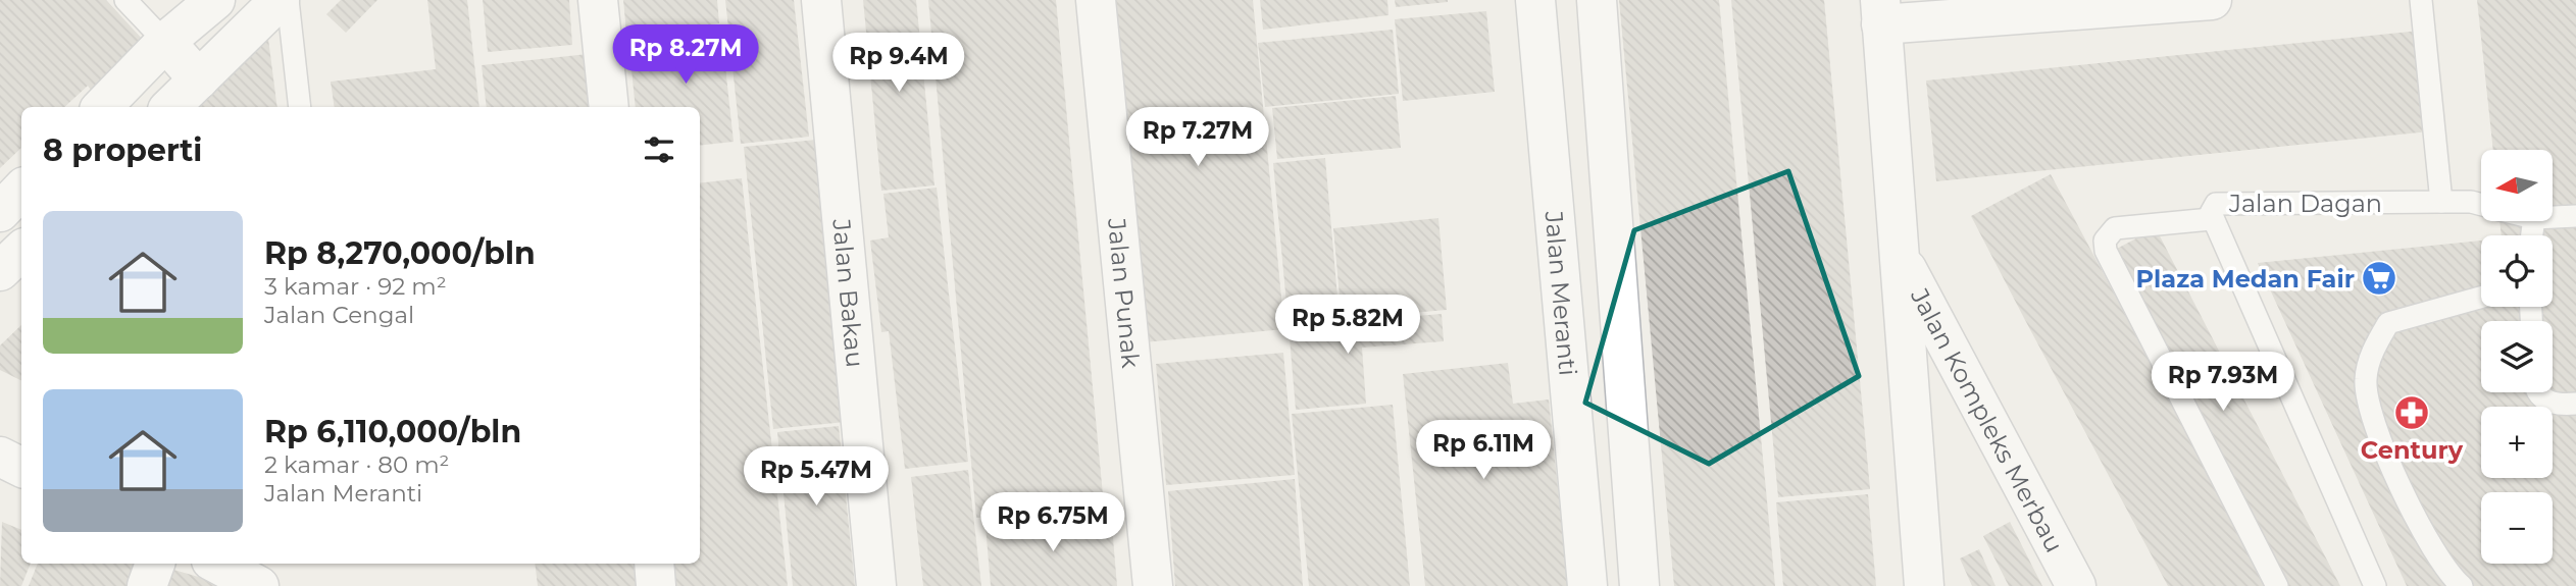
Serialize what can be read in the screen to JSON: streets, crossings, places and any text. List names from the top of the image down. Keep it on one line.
{"streets":{"street":["Jalan Punak","Jalan Bakau","Jalan Meranti","Jalan Kompleks Merbau"],"lane":["Jalan Dagan"]},"places":{"supermarket":["Plaza Medan Fair"],"pharmacy":["Century"]},"north":"left","page":{"price":["Rp 8.27M","Rp 9.4M","Rp 7.27M","Rp 5.82M","Rp 7.93M","Rp 6.11M","Rp 5.47M","Rp 6.75M"],"heading":"8 properti","map_buttons":["+","−"],"list":[{"name":"Rp 8,270,000/bln","note":"3 kamar · 92 m² · Jalan Cengal"},{"name":"Rp 6,110,000/bln","note":"2 kamar · 80 m² · Jalan Meranti"}]}}
